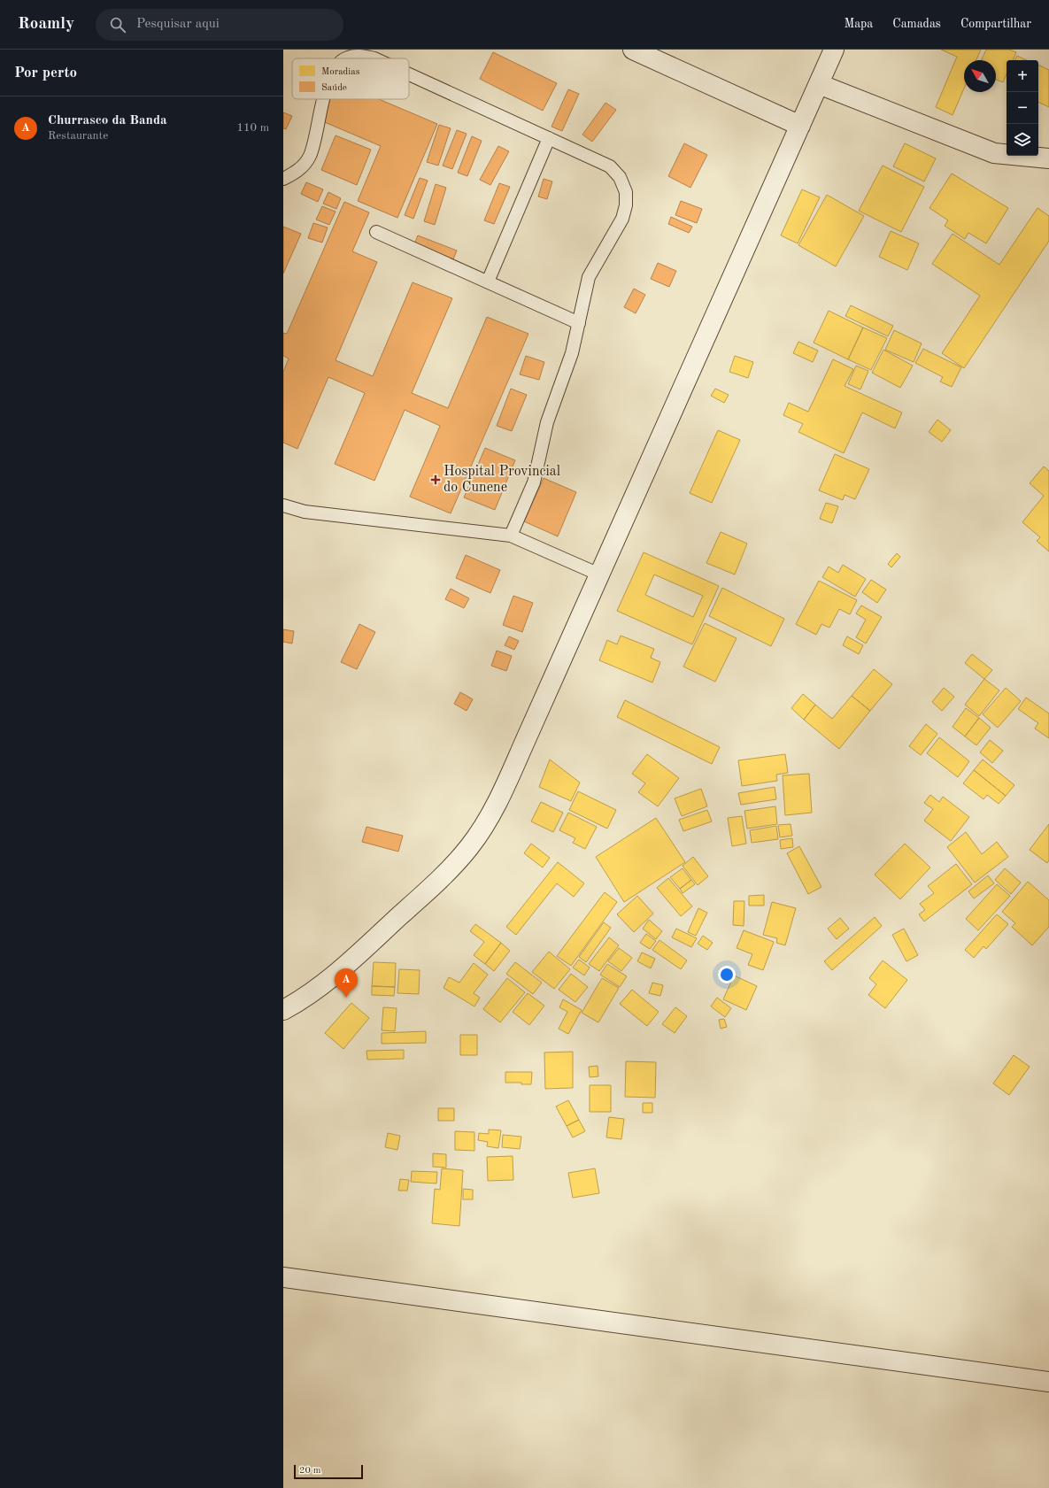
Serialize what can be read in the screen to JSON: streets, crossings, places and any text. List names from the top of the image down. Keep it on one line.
{"places":{"health":["Hospital Provincial do Cunene"]},"legend":["Moradias","Saúde"],"scale_bar":"20 m","north":"top left","page":{"header":"Roamly","search":"Pesquisar aqui","nav":["Mapa","Camadas","Compartilhar"],"heading":"Por perto","map_buttons":["+","−"],"list":[{"mark":"A","name":"Churrasco da Banda","note":"Restaurante","value":"110 m"}],"pins":"A","scale":"20 m"}}
